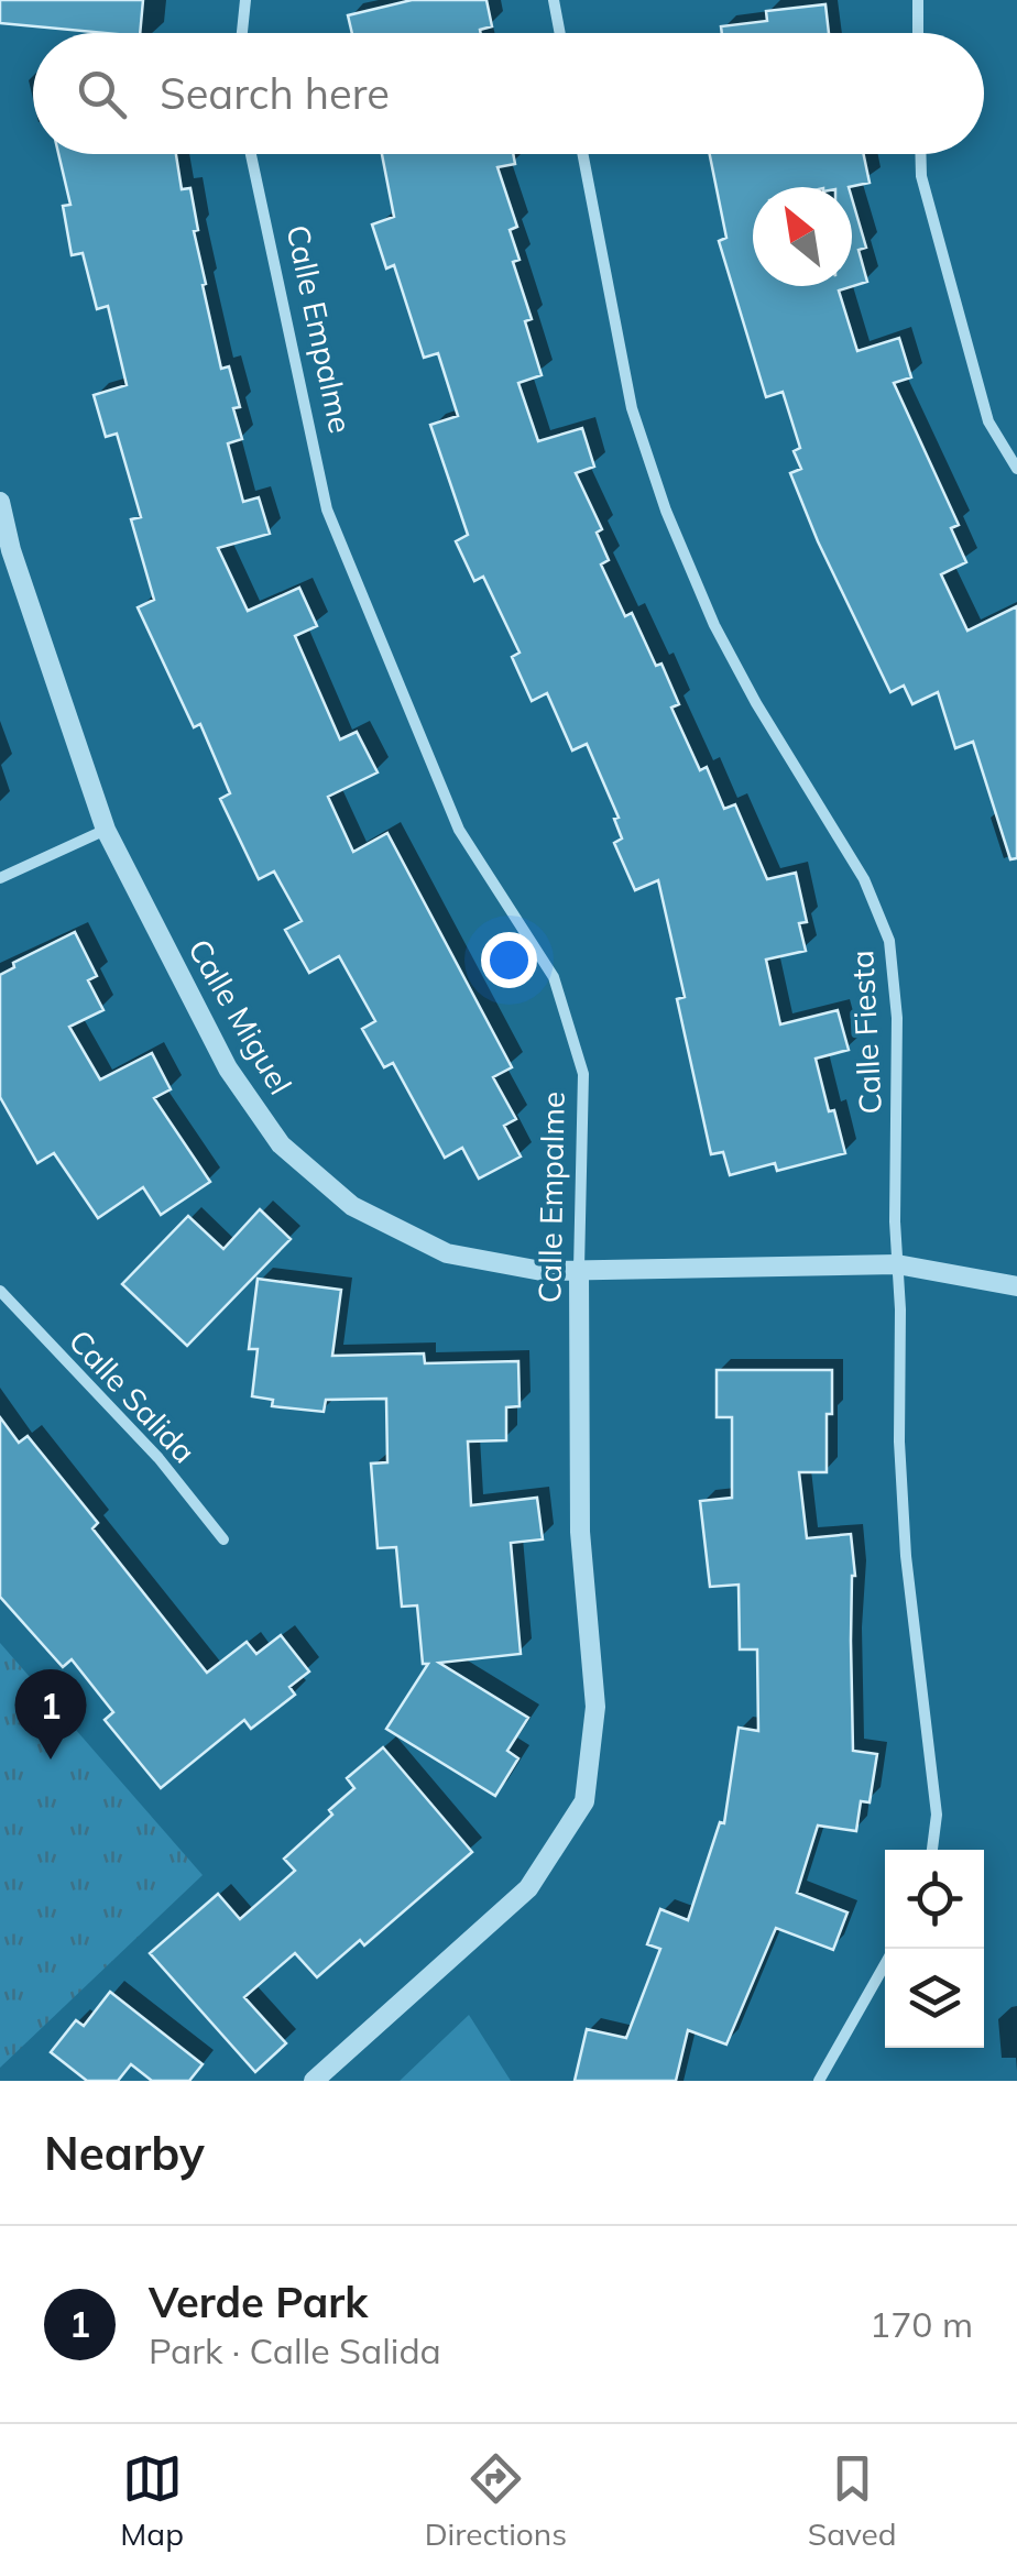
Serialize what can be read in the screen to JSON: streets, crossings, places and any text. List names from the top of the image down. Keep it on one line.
{"streets":{"street":["Calle Empalme","Calle Miguel","Calle Fiesta","Calle Salida"]},"crossings":[["Calle Empalme","Calle Miguel"],["Calle Miguel","Calle Fiesta"]],"north":"top left","page":{"search":"Search here","pins":"1","heading":"Nearby","list":[{"mark":"1","name":"Verde Park","note":"Park · Calle Salida","value":"170 m"}],"nav":["Map","Directions","Saved"]}}
